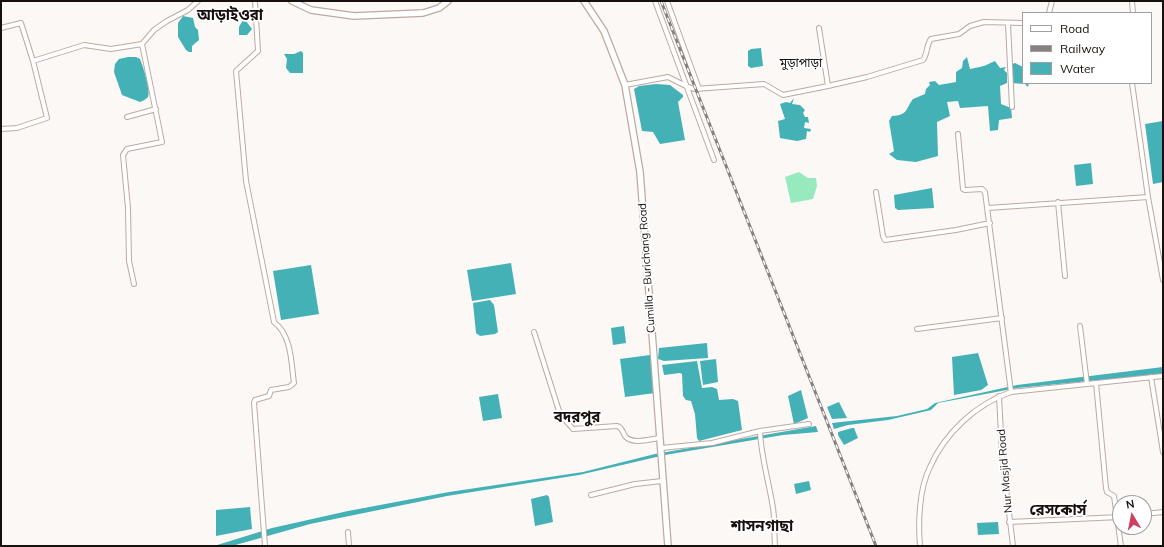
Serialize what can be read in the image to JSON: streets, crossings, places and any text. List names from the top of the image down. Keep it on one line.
{"streets":{"main road":["Cumilla - Burichang Road"],"street":["Nur Masjid Road"]},"districts":["আড়াইওরা","মুড়াপাড়া","বদরপুর","রেসকোর্স","শাসনগাছা"],"legend":["Road","Railway","Water"],"north":"top"}
